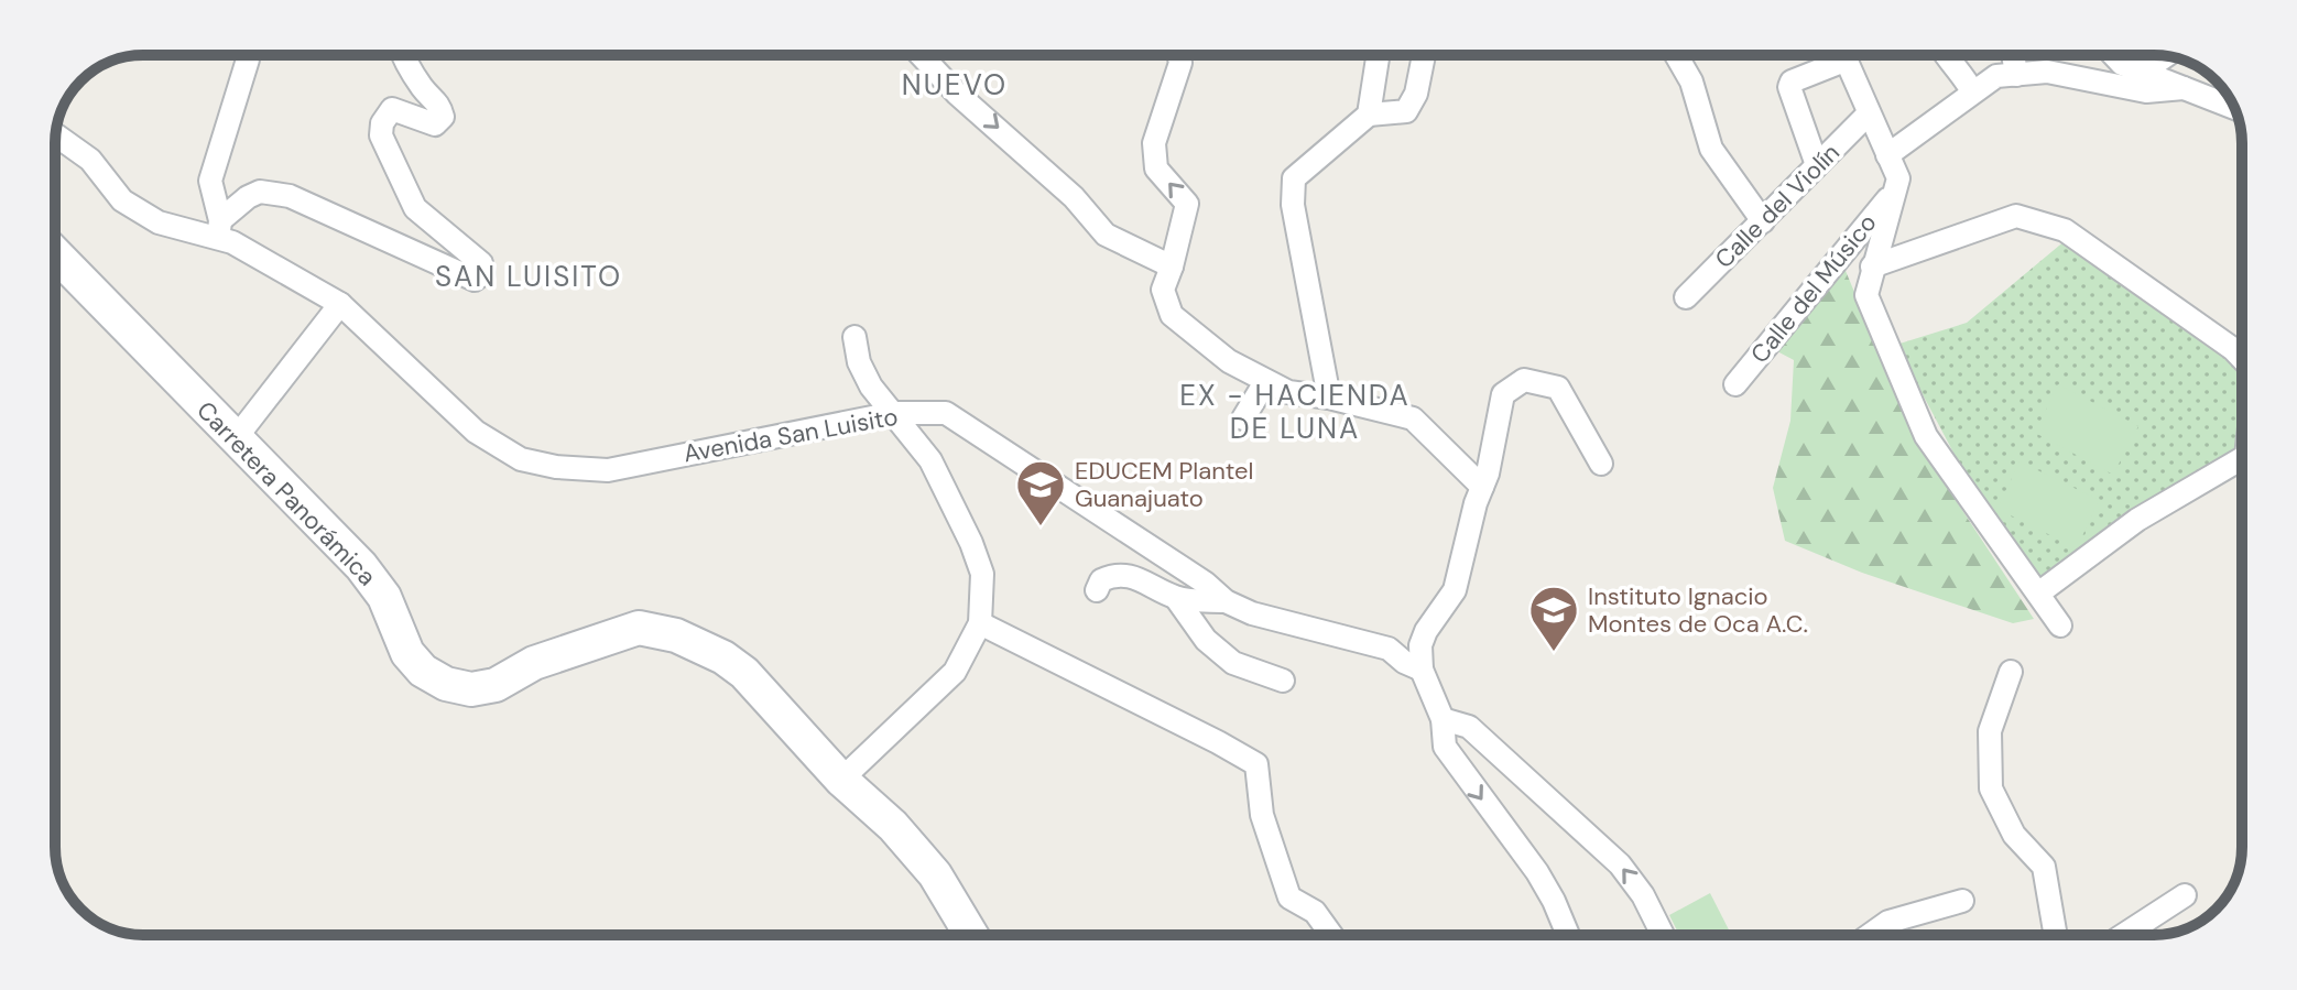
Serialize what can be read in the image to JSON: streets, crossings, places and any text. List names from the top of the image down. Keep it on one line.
{"streets":{"street":["Calle del Violín","Calle del Músico","Avenida San Luisito","Carretera Panorámica"]},"districts":["NUEVO","SAN LUISITO","EX - HACIENDA DE LUNA"],"places":{"school or university":["EDUCEM Plantel Guanajuato","Instituto Ignacio Montes de Oca A.C."]}}
